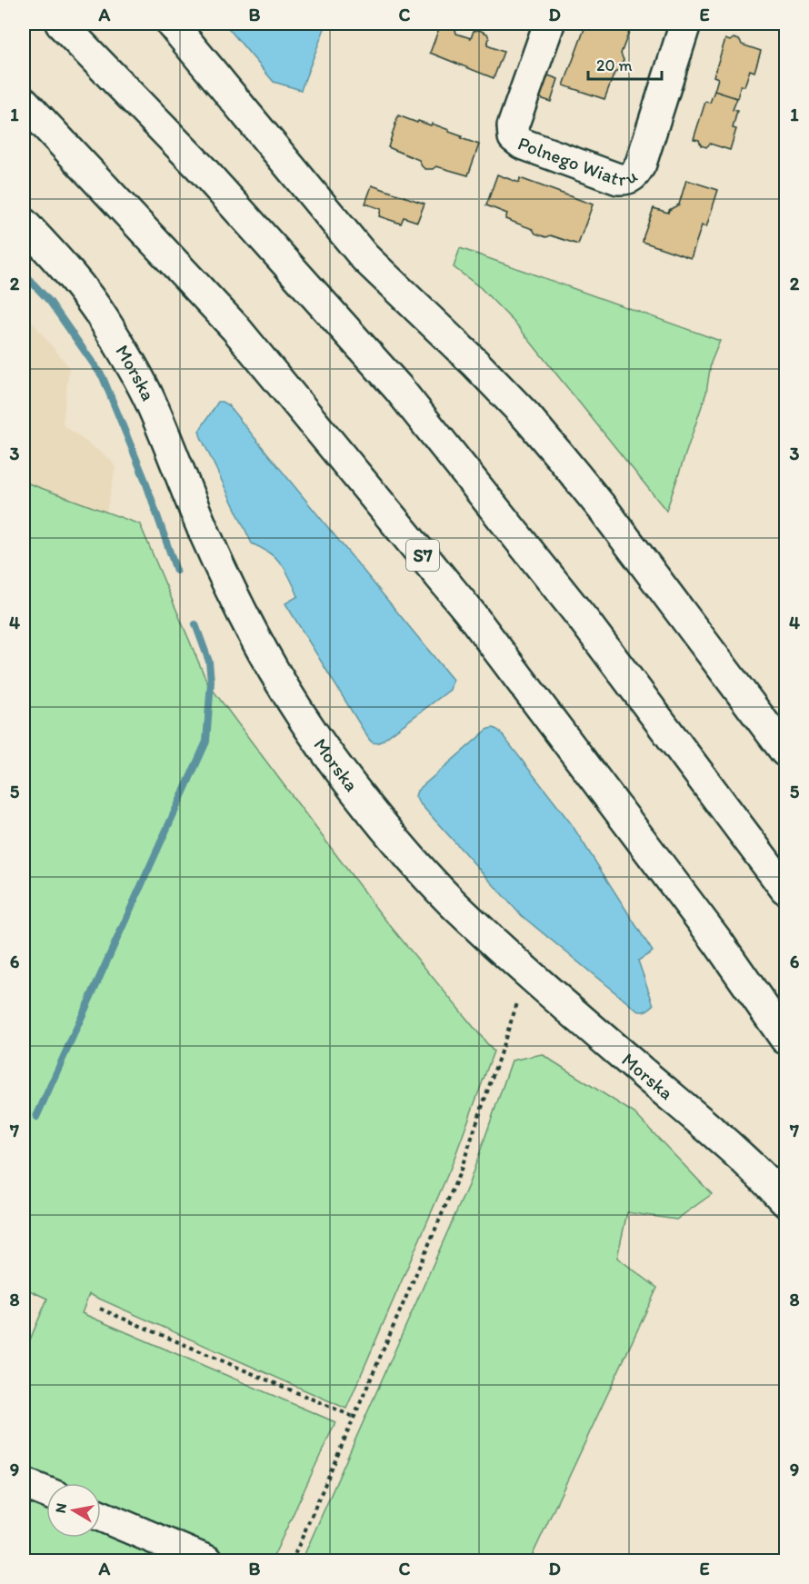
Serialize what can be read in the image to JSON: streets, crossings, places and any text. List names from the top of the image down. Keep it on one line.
{"streets":{"main road":["Polnego Wiatru","Morska","S7"]},"scale_bar":"20 m","north":"left","grid":{"columns":["A","B","C","D","E"],"rows":["1","2","3","4","5","6","7","8","9"]}}
